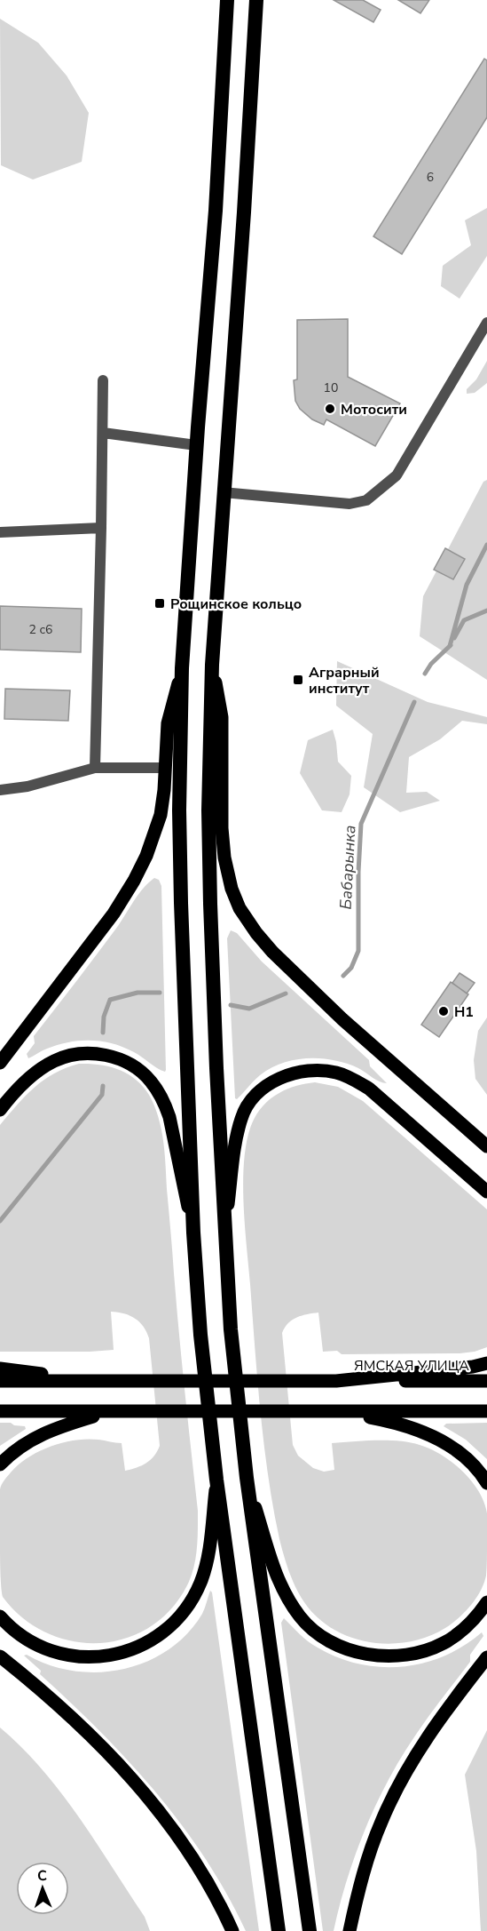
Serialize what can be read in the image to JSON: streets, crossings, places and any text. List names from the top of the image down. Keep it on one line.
{"streets":{"main road":["ЯМСКАЯ УЛИЦА"]},"water":["Бабарынка"],"places":{"other":["Мотосити","Н1"],"transit":["Рощинское кольцо","Аграрный институт"]},"house_numbers":["6","10","2 с6"],"north":"top"}
